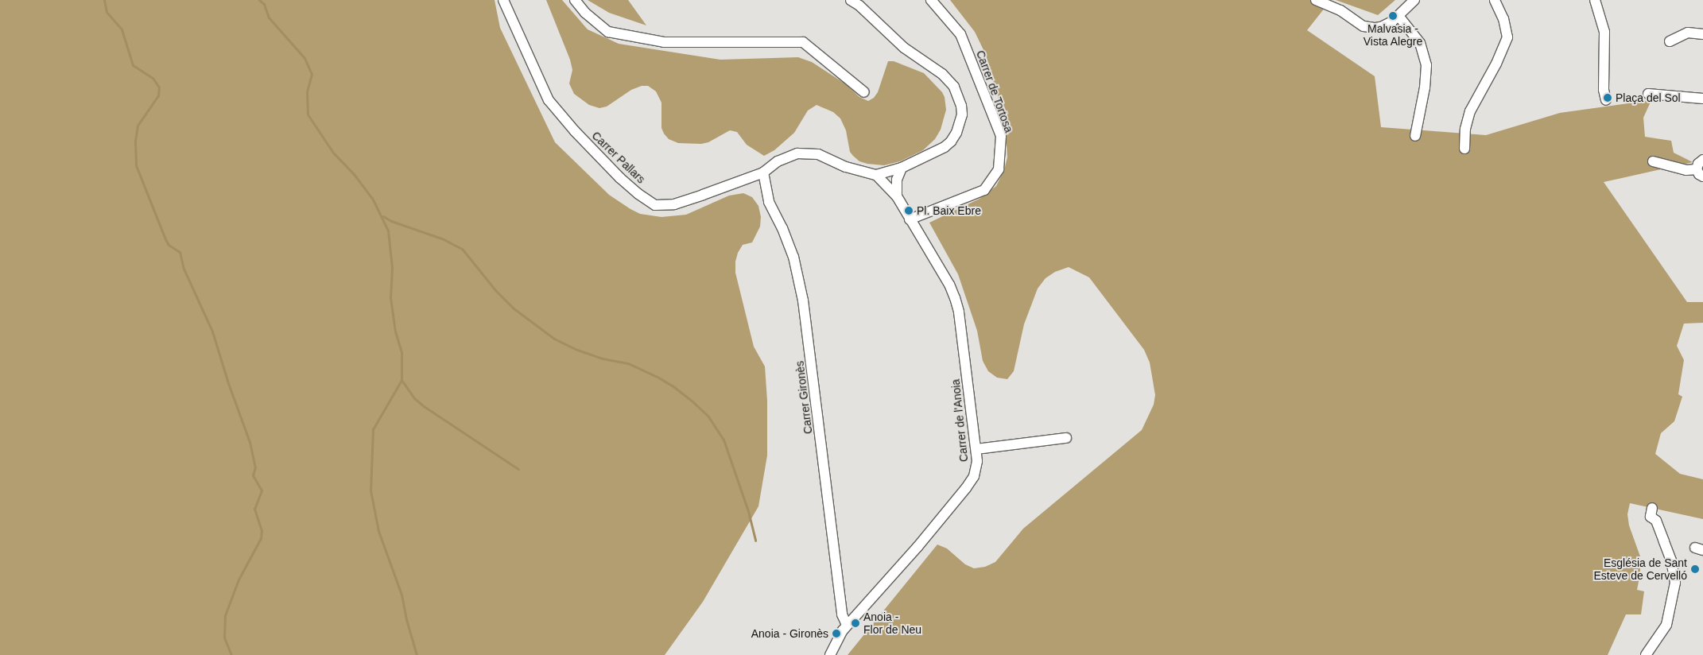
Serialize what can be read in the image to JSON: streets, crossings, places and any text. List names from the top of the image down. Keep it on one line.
{"streets":{"street":["Carrer de Tortosa","Carrer Pallars","Carrer Gironès","Carrer de l'Anoia"]},"crossings":[["Carrer de Tortosa","Carrer de l'Anoia"],["Carrer Pallars","Carrer Gironès"],["Carrer Pallars","Carrer de l'Anoia"],["Carrer Gironès","Carrer de l'Anoia"]],"places":["Malvasia - Vista Alegre","Plaça del Sol","Pl. Baix Ebre","Església de Sant Esteve de Cervelló","Anoia - Flor de Neu","Anoia - Gironès"]}
